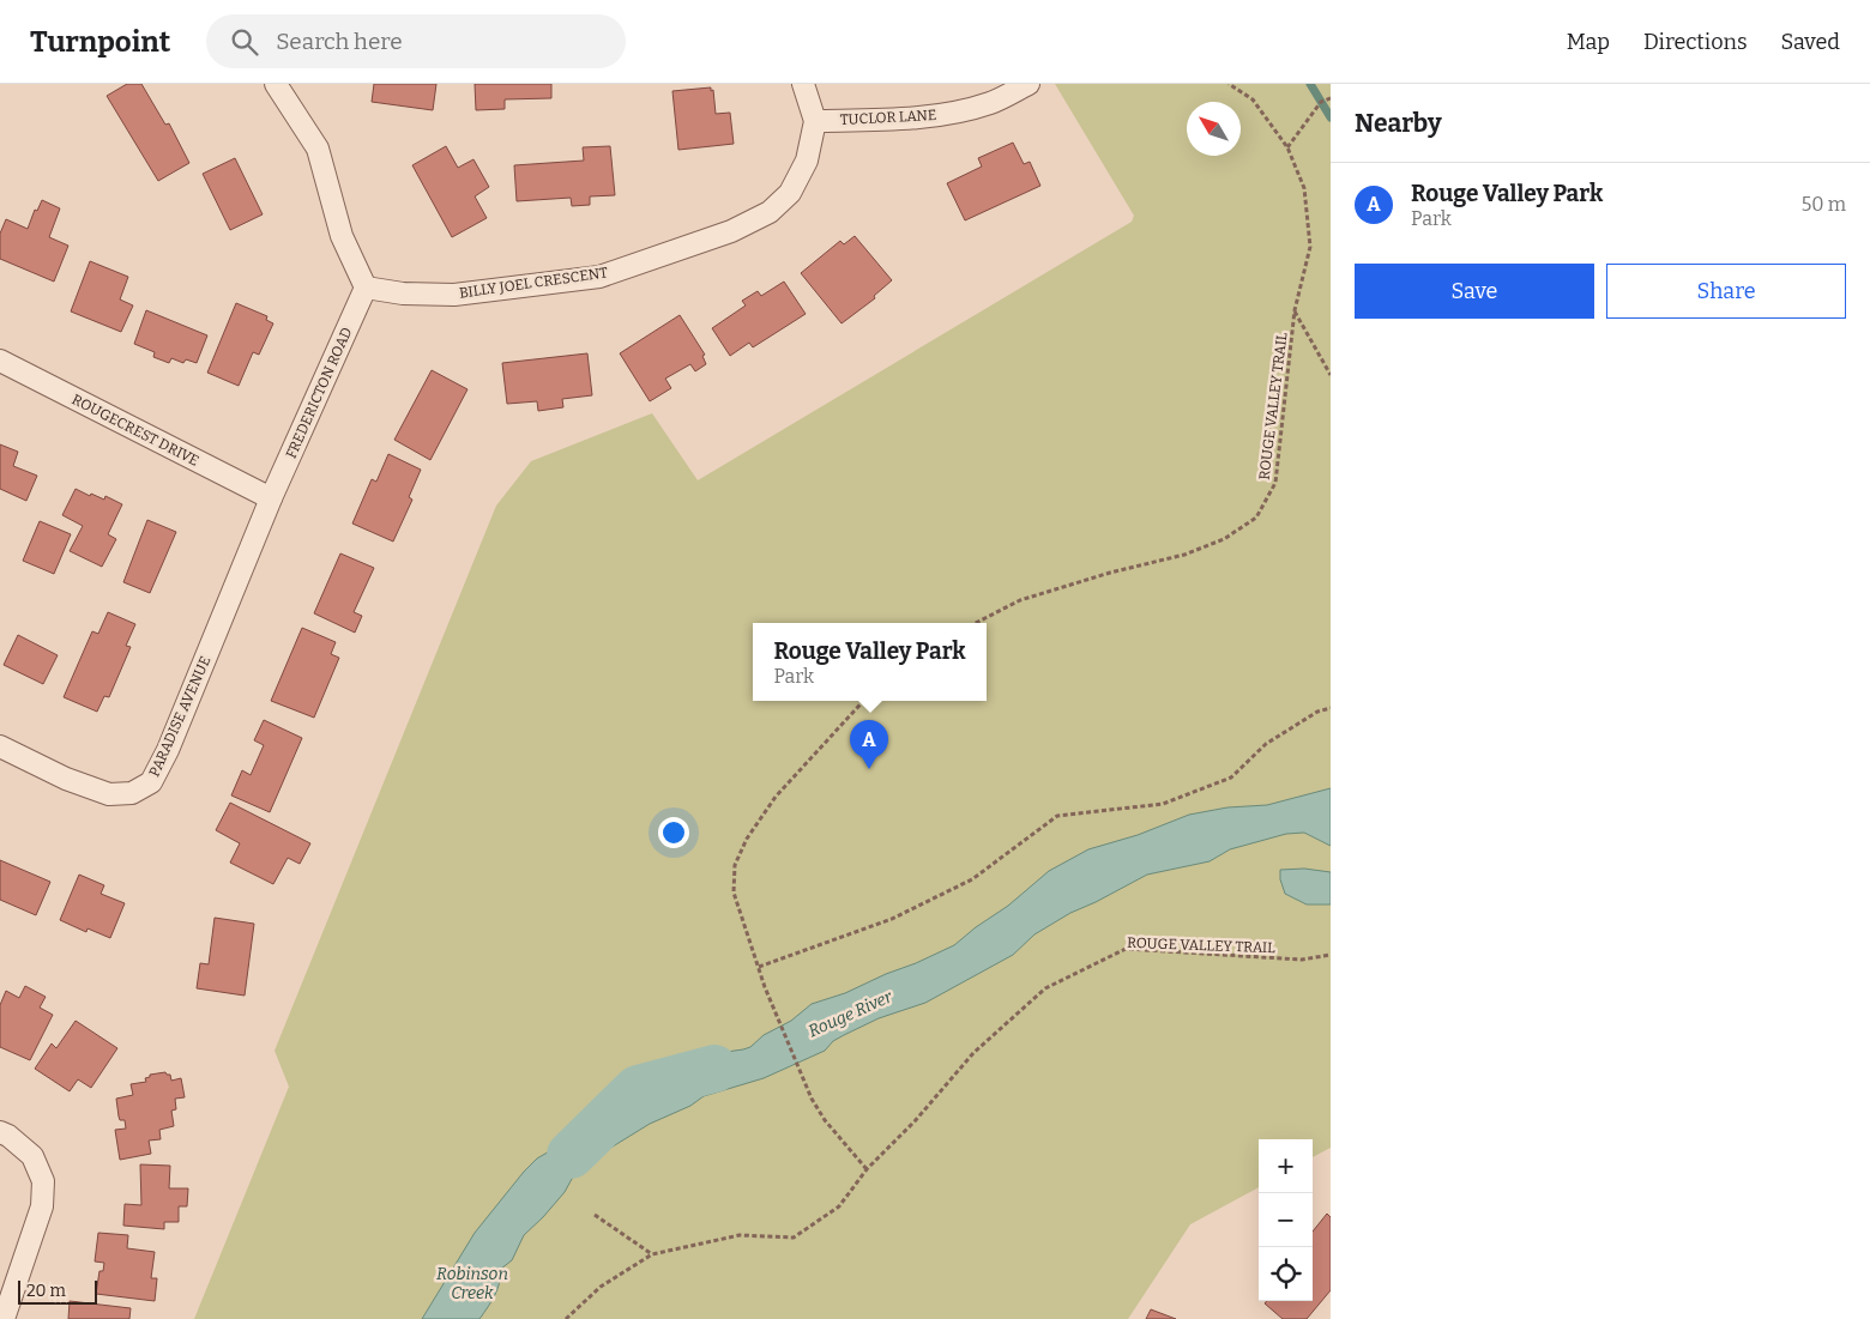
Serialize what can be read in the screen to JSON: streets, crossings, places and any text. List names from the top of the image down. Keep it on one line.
{"streets":{"street":["TUCLOR LANE","BILLY JOEL CRESCENT","FREDERICTON ROAD","ROUGECREST DRIVE","PARADISE AVENUE"],"path":["ROUGE VALLEY TRAIL"]},"crossings":[["TUCLOR LANE","BILLY JOEL CRESCENT"],["BILLY JOEL CRESCENT","FREDERICTON ROAD"],["FREDERICTON ROAD","ROUGECREST DRIVE"],["FREDERICTON ROAD","PARADISE AVENUE"],["ROUGECREST DRIVE","PARADISE AVENUE"]],"water":["Rouge River","Robinson Creek"],"scale_bar":"20 m","north":"top left","page":{"header":"Turnpoint","search":"Search here","nav":["Map","Directions","Saved"],"heading":"Nearby","list":[{"mark":"A","name":"Rouge Valley Park","note":"Park","value":"50 m"}],"buttons":["Save","Share"],"popup":["Rouge Valley Park","Park"],"pins":"A","map_buttons":["+","−"],"scale":"20 m"}}
